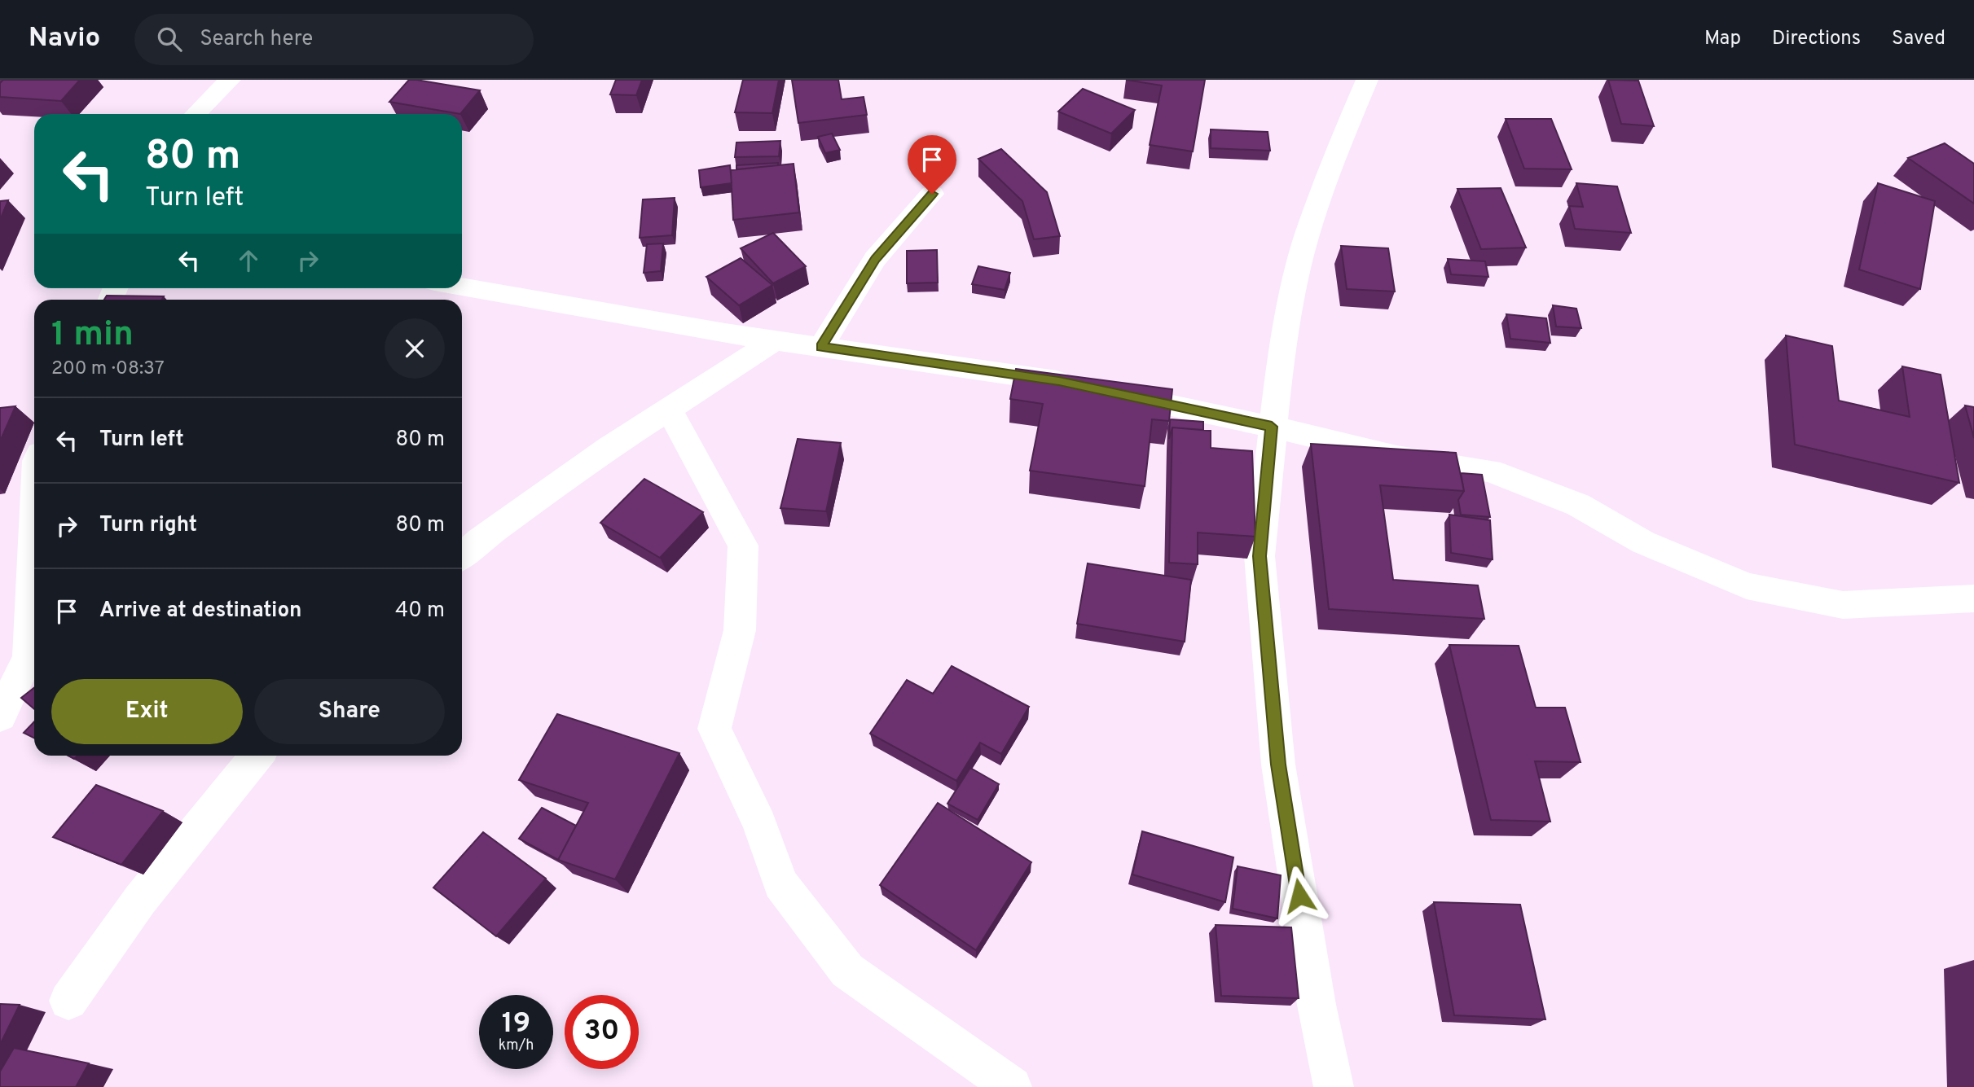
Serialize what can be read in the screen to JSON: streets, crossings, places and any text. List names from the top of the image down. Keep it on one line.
{"page":{"header":"Navio","search":"Search here","nav":["Map","Directions","Saved"],"turn":["80 m","Turn left"],"heading":["1 min","200 m · 08:37"],"list":[{"name":"Turn left","value":"80 m"},{"name":"Turn right","value":"80 m"},{"name":"Arrive at destination","value":"40 m"}],"buttons":["Exit","Share"],"speed":"19 km/h","limit":"30"}}
